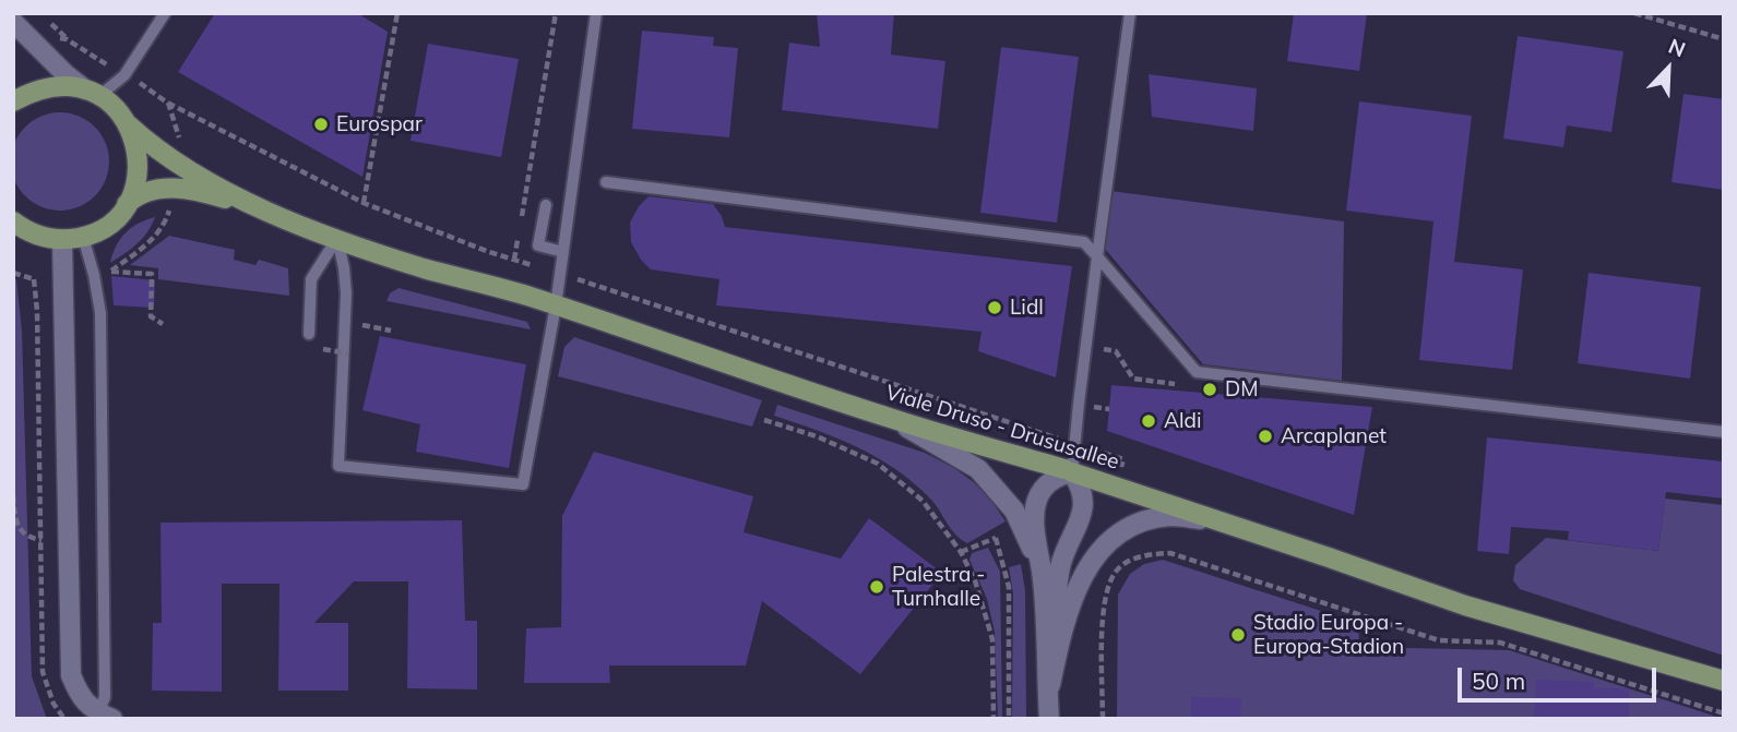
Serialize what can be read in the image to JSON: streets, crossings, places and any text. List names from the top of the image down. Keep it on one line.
{"streets":{"main road":["Viale Druso - Drususallee"]},"places":["Eurospar","Lidl","DM","Aldi","Arcaplanet","Palestra - Turnhalle","Stadio Europa - Europa-Stadion"],"scale_bar":"50 m","north":"top right"}
